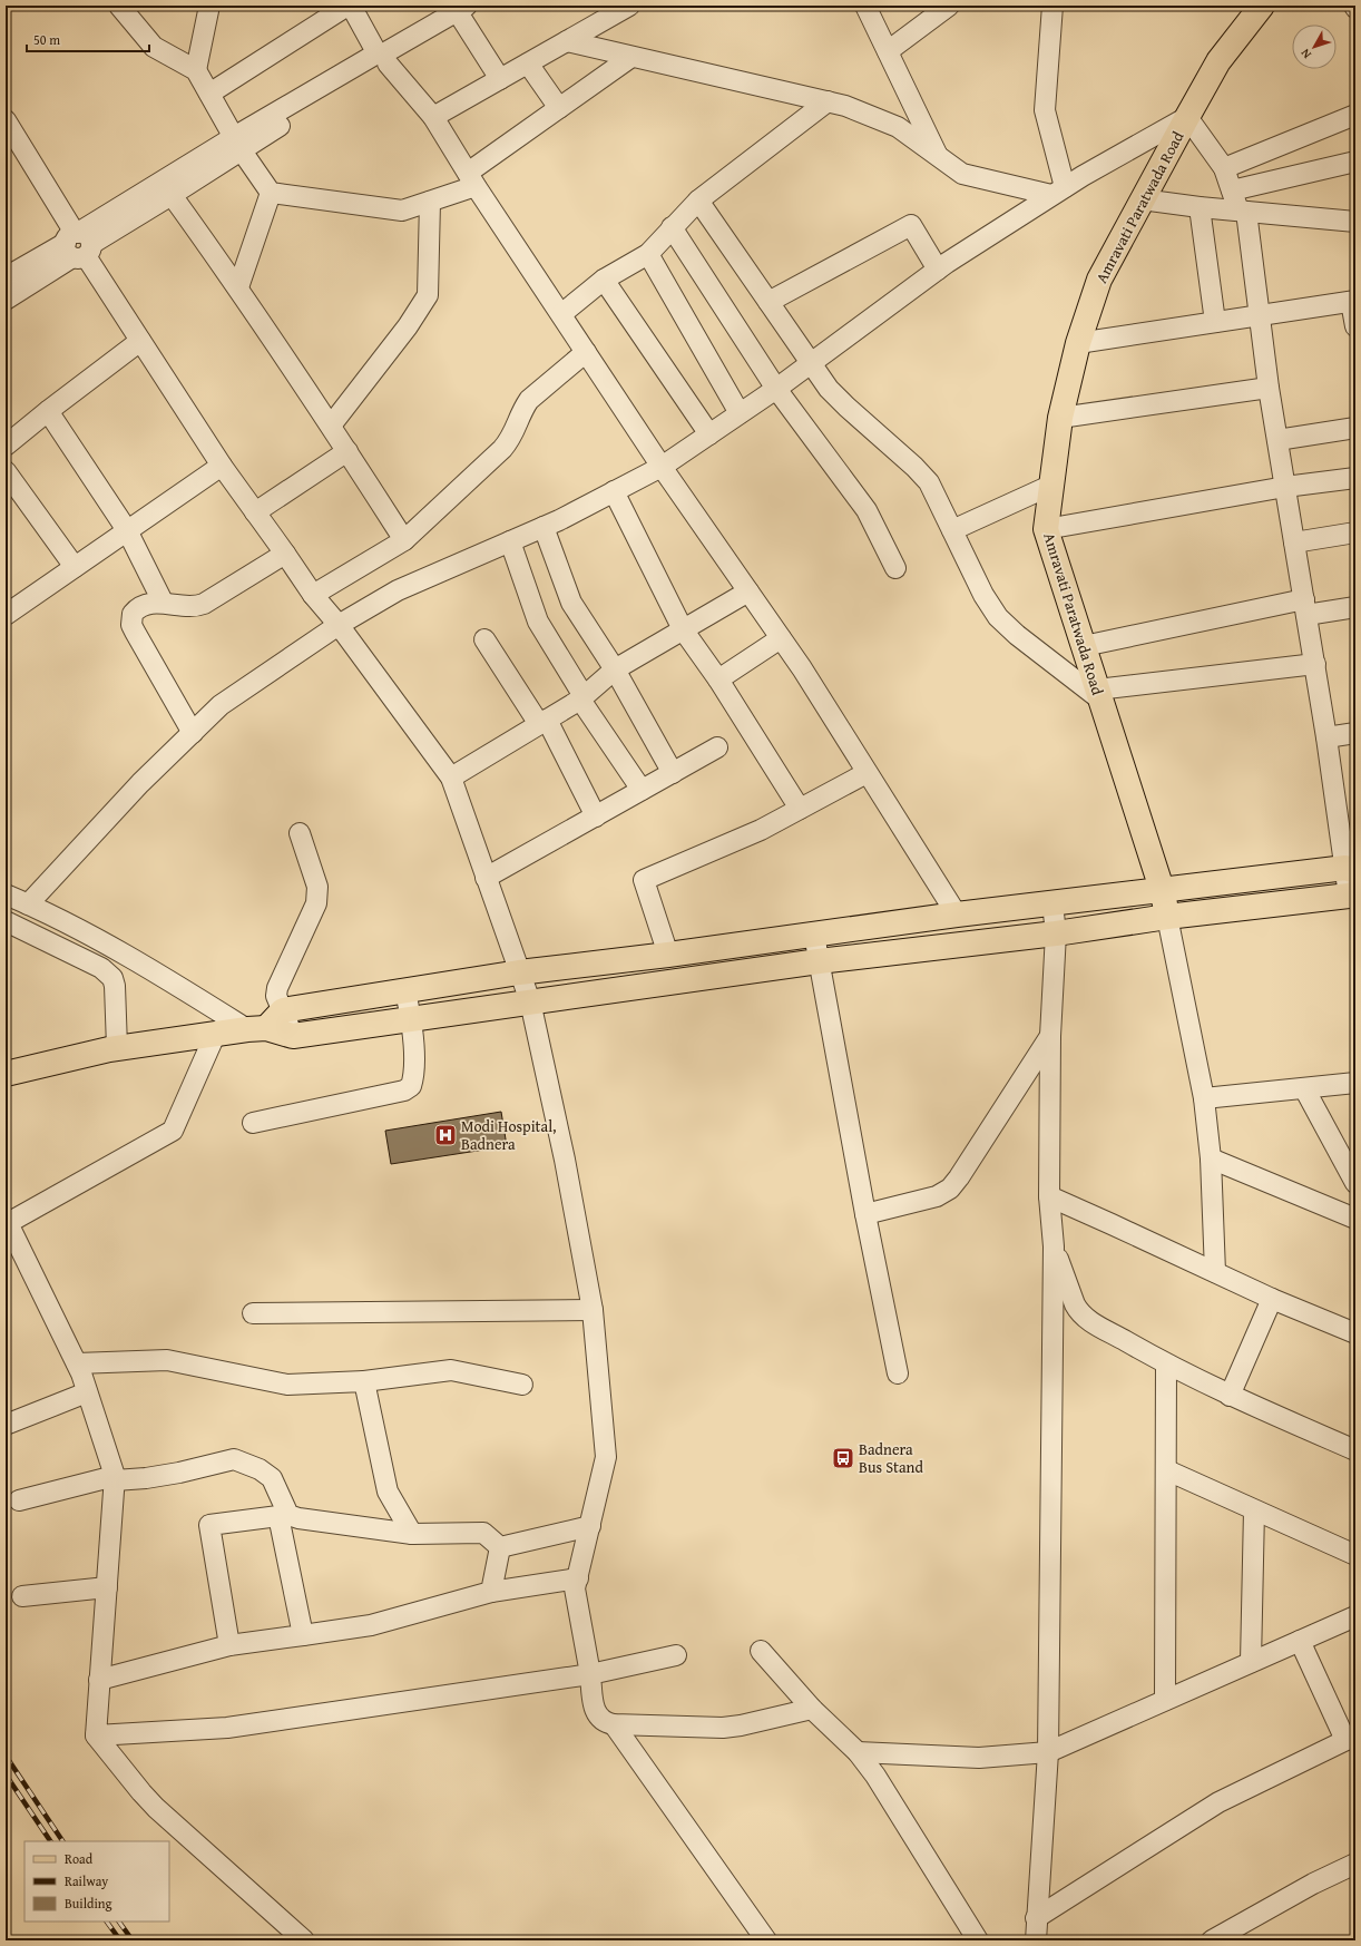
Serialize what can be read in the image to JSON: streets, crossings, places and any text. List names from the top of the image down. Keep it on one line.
{"streets":{"main road":["Amravati Paratwada Road"]},"places":{"hospital":["Modi Hospital, Badnera"],"bus stop":["Badnera Bus Stand"]},"legend":["Road","Railway","Building"],"scale_bar":"50 m","north":"bottom left"}
